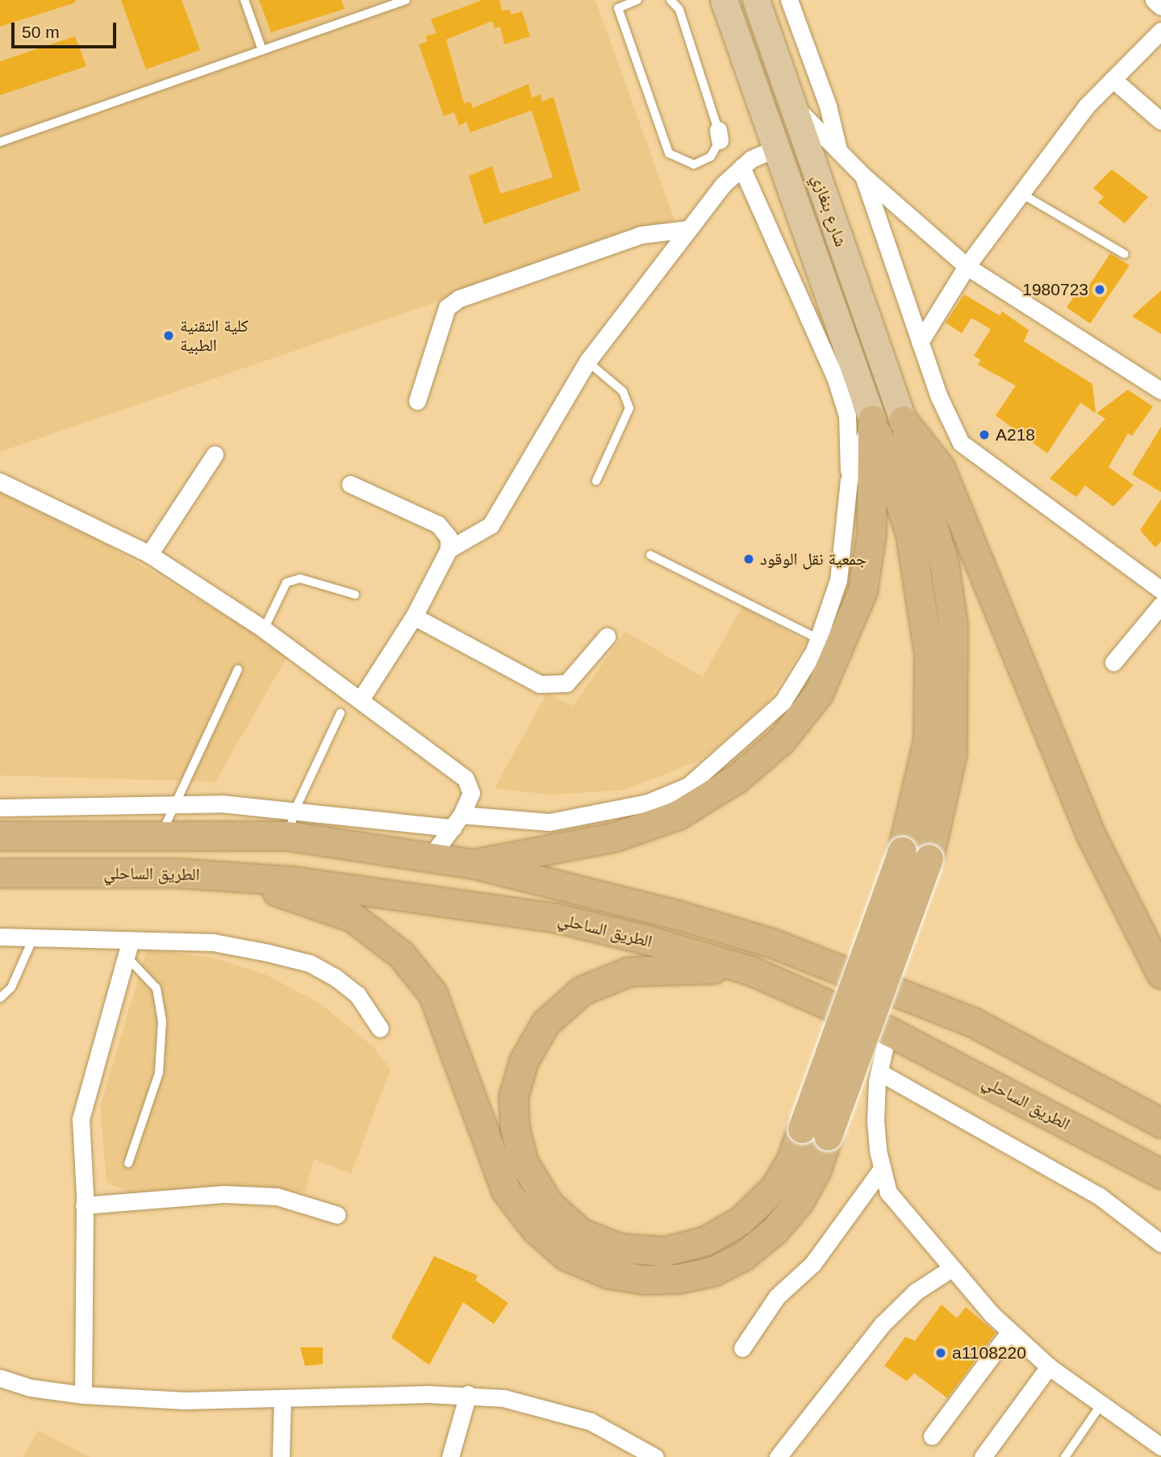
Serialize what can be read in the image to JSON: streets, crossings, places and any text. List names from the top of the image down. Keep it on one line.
{"streets":{"highway":["الطريق الساحلي"],"main road":["شارع بنغازي"]},"places":["1980723","كلية التقنية الطبية","A218","جمعية نقل الوقود","a1108220"],"scale_bar":"50 m"}
